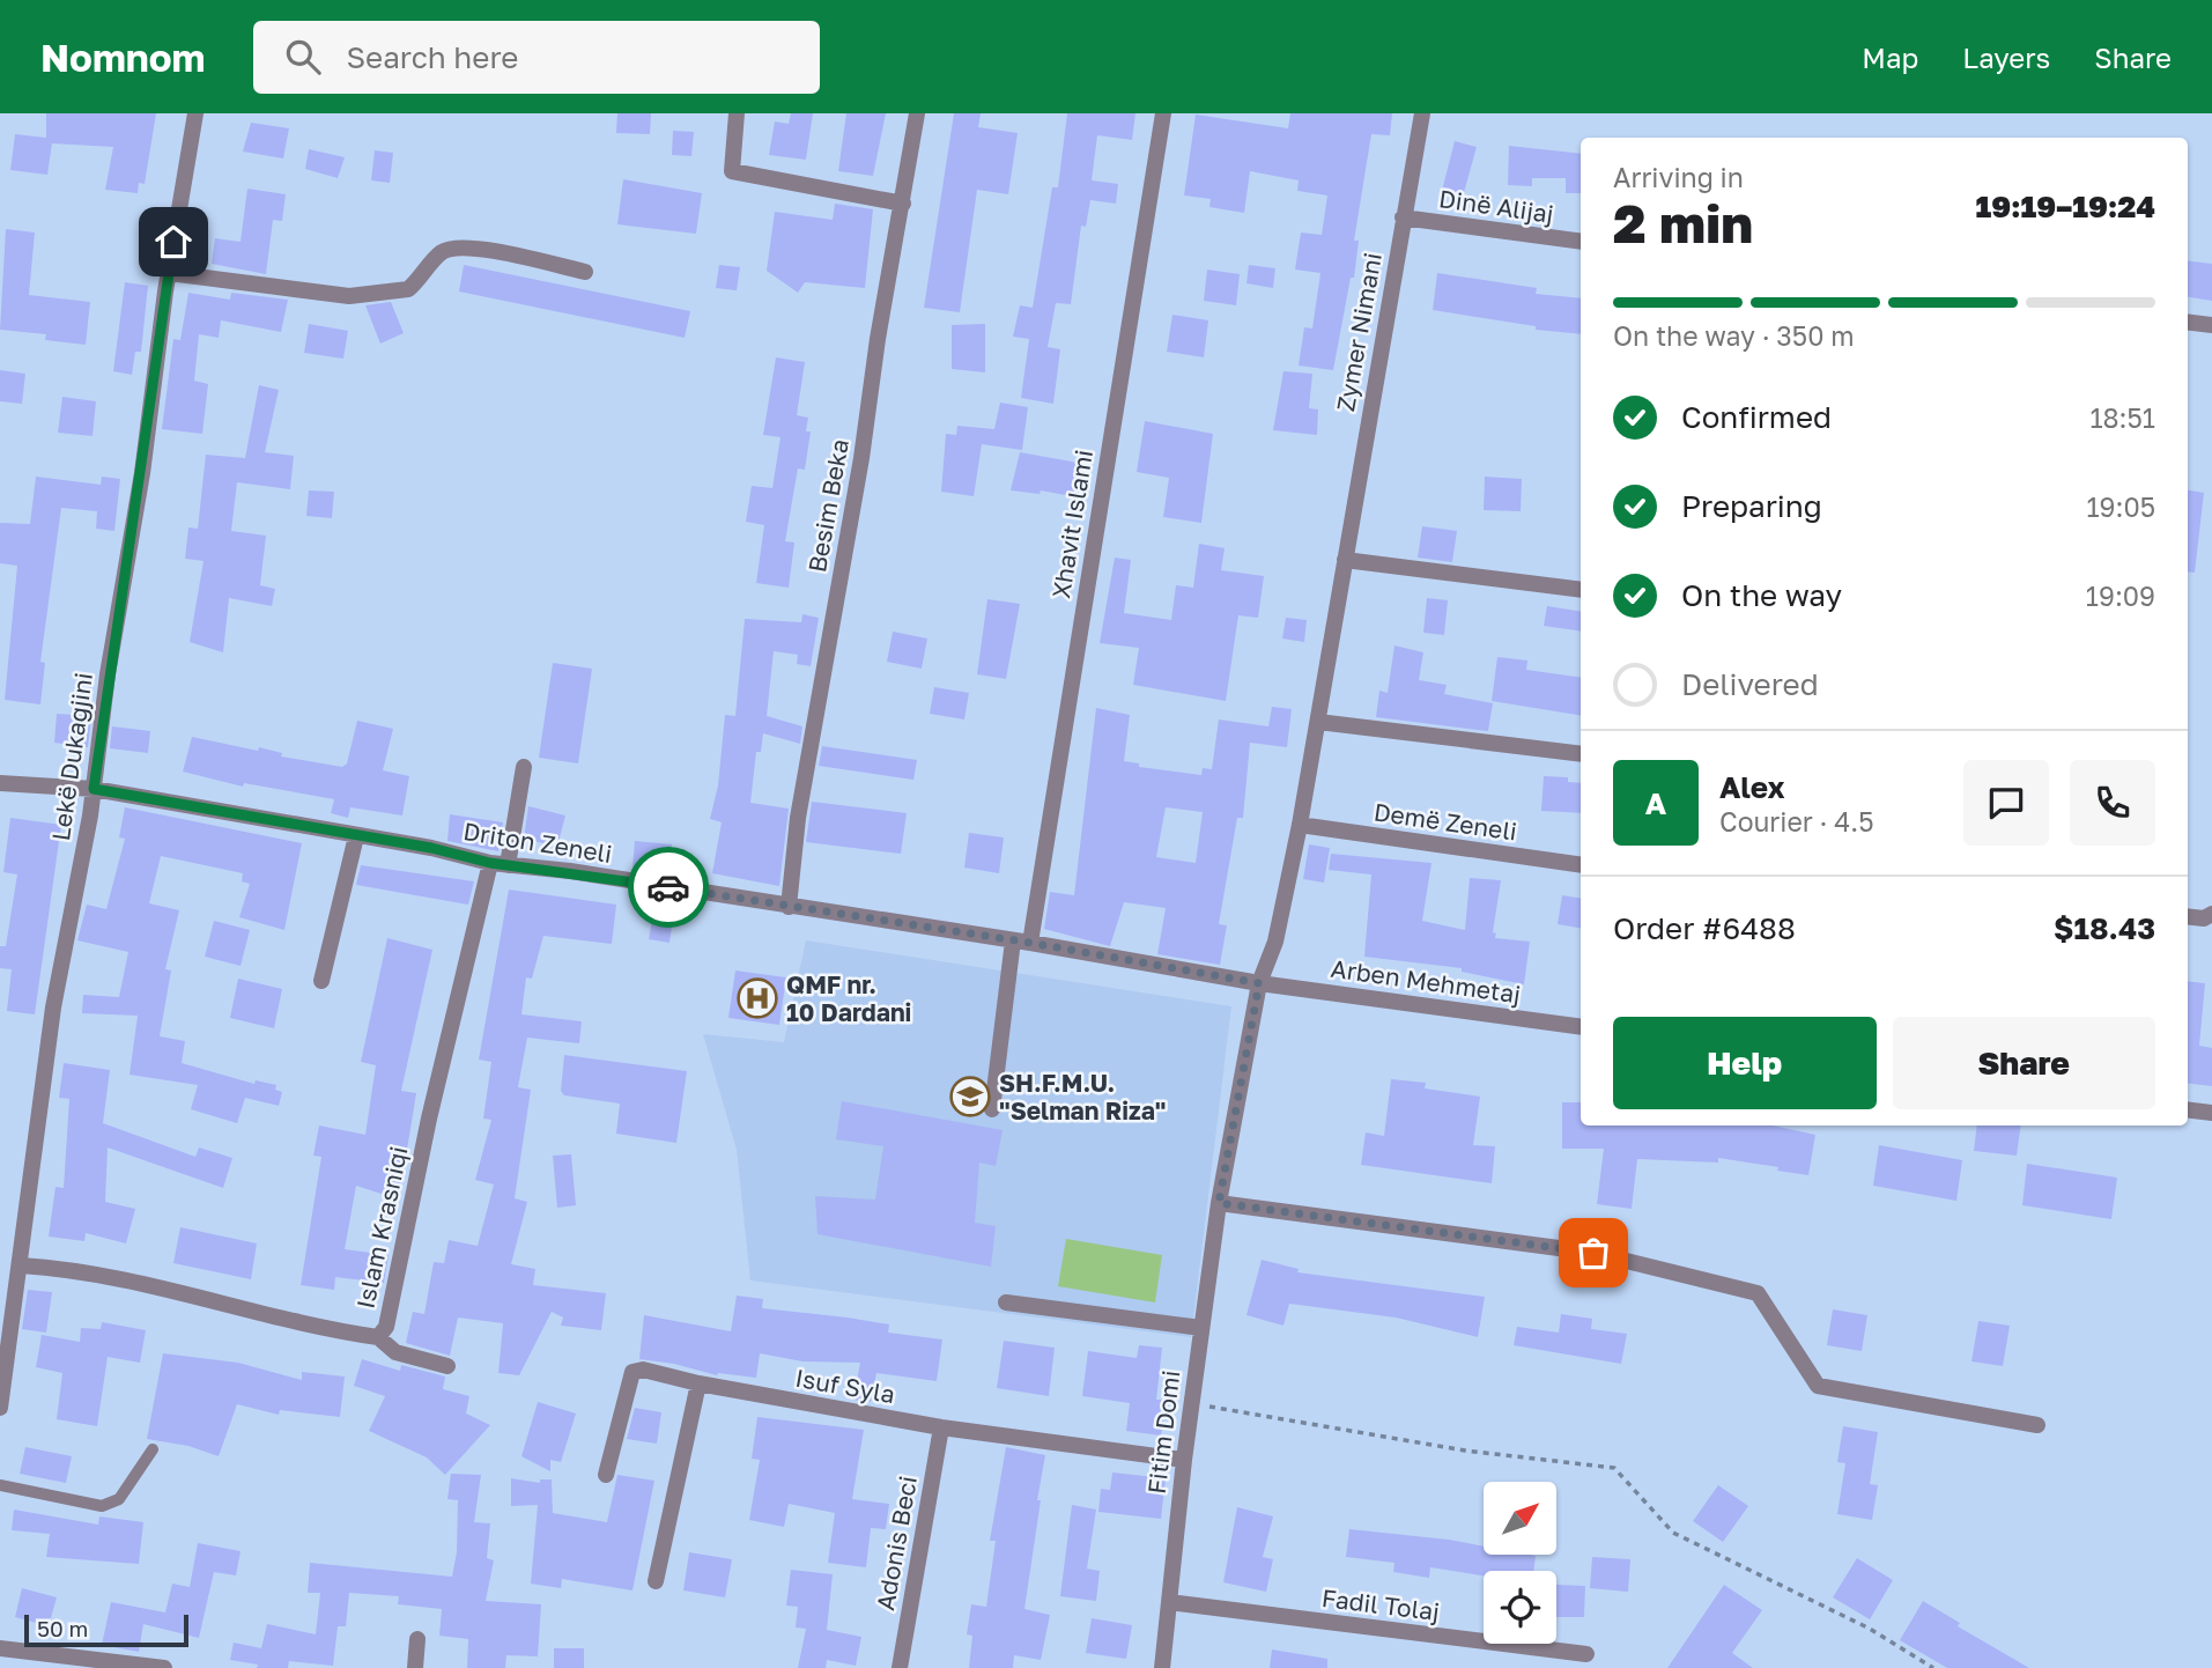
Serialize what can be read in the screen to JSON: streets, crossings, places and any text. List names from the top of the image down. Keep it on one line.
{"streets":{"street":["Dinë Alijaj","Zymer Nimani","Besim Beka","Xhavit Islami","Lekë Dukagjini","Demë Zeneli","Driton Zeneli","Arben Mehmetaj","Islam Krasniqi","Isuf Syla","Fitim Domi","Adonis Beci","Fadil Tolaj"]},"crossings":[["Dinë Alijaj","Zymer Nimani"],["Zymer Nimani","Demë Zeneli"],["Zymer Nimani","Driton Zeneli"],["Zymer Nimani","Arben Mehmetaj"],["Zymer Nimani","Fitim Domi"],["Besim Beka","Driton Zeneli"],["Xhavit Islami","Driton Zeneli"],["Lekë Dukagjini","Driton Zeneli"],["Lekë Dukagjini","Islam Krasniqi"],["Driton Zeneli","Arben Mehmetaj"],["Driton Zeneli","Islam Krasniqi"],["Driton Zeneli","Fitim Domi"],["Arben Mehmetaj","Fitim Domi"],["Isuf Syla","Fitim Domi"],["Isuf Syla","Adonis Beci"],["Fitim Domi","Fadil Tolaj"]],"places":{"hospital":["QMF nr. 10 Dardani"],"school or university":["SH.F.M.U. \"Selman Riza\""]},"scale_bar":"50 m","north":"top right","page":{"header":"Nomnom","search":"Search here","nav":["Map","Layers","Share"],"heading":["2 min","Arriving in","19:19–19:24"],"panel":["Alex","Courier · 4.5","Order #6488","$18.43"],"bar":"On the way · 350 m","list":[["Confirmed","18:51"],["Preparing","19:05"],["On the way","19:09"],"Delivered"],"round":"A","buttons":["Help","Share"],"scale":"50 m"}}
